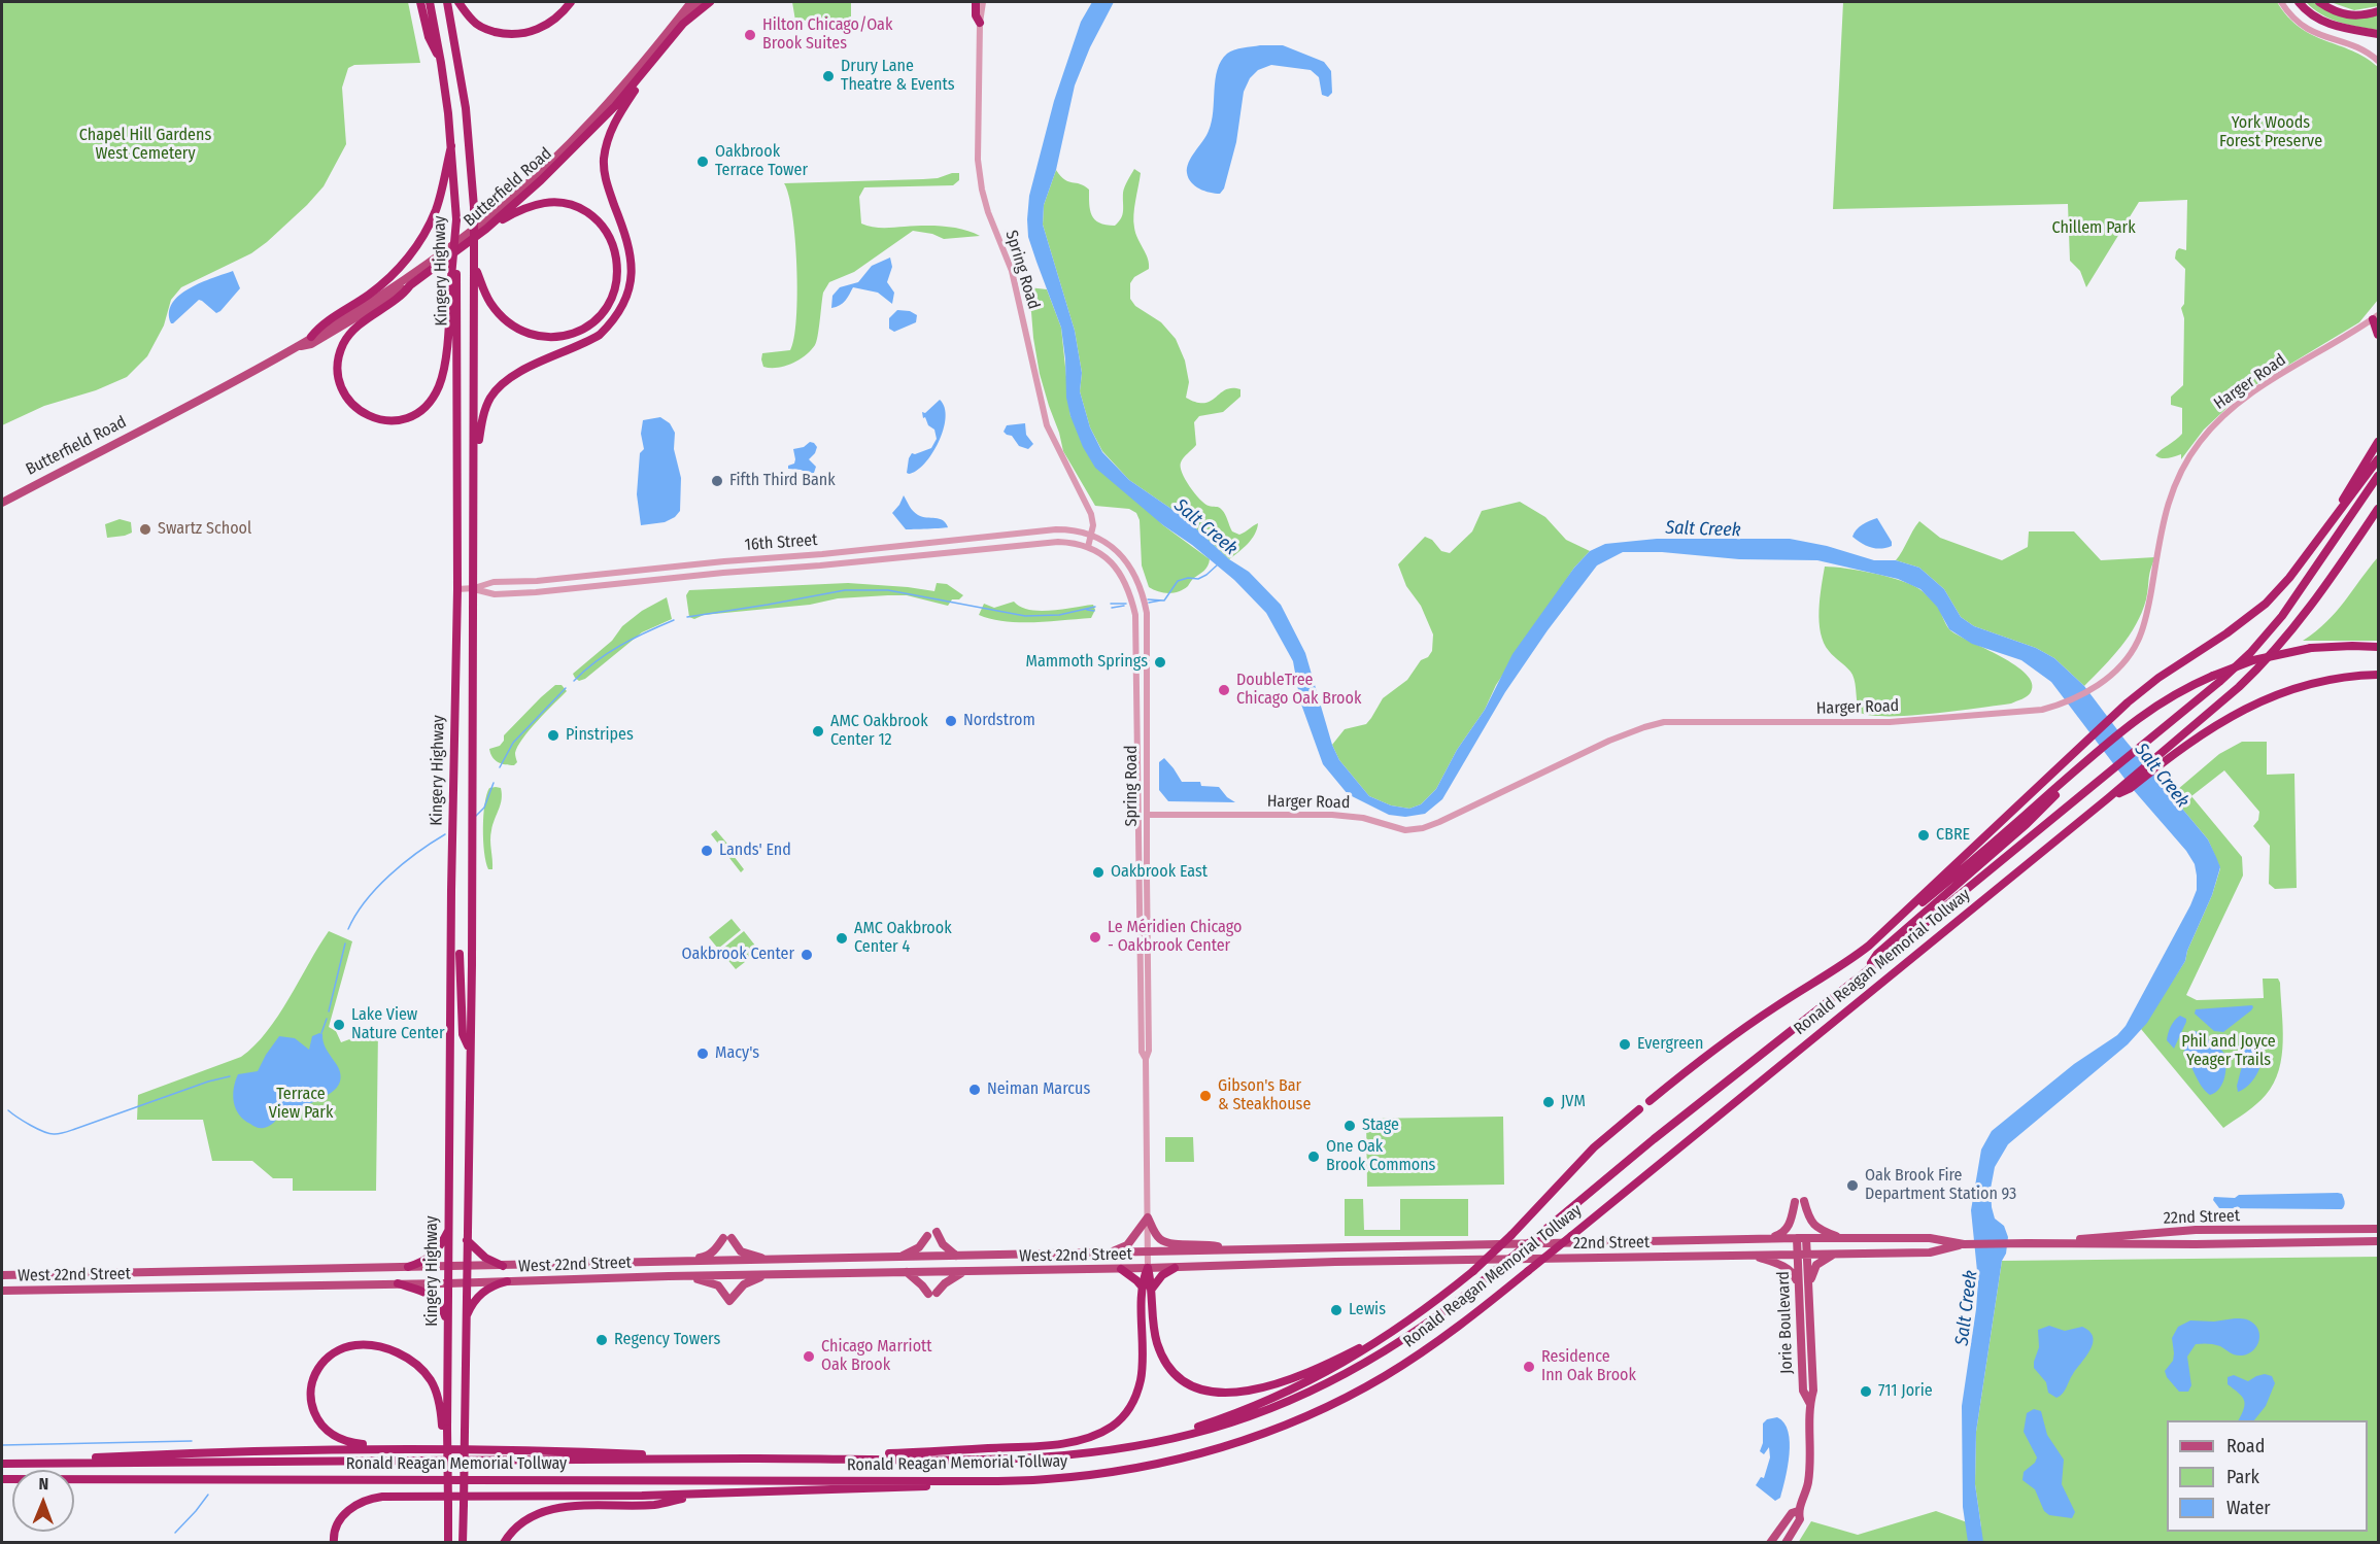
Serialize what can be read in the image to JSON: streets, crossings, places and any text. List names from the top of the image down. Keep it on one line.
{"streets":{"highway":["Butterfield Road","Kingery Highway","Ronald Reagan Memorial Tollway"],"main road":["22nd Street","West 22nd Street","Jorie Boulevard"],"street":["Spring Road","Harger Road","16th Street"]},"crossings":[["Spring Road","Harger Road"],["Spring Road","16th Street"],["Spring Road","22nd Street"],["Spring Road","West 22nd Street"],["Kingery Highway","16th Street"],["Kingery Highway","West 22nd Street"],["22nd Street","West 22nd Street"],["22nd Street","Jorie Boulevard"]],"water":["Salt Creek"],"parks":["York Woods Forest Preserve","Chapel Hill Gardens West Cemetery","Chillem Park","Phil and Joyce Yeager Trails","Terrace View Park"],"places":["Hilton Chicago/Oak Brook Suites","Drury Lane Theatre & Events","Oakbrook Terrace Tower","Fifth Third Bank","Swartz School","Mammoth Springs","DoubleTree Chicago Oak Brook","Nordstrom","AMC Oakbrook Center 12","Pinstripes","CBRE","Lands' End","Oakbrook East","Le Méridien Chicago - Oakbrook Center","AMC Oakbrook Center 4","Oakbrook Center","Lake View Nature Center","Evergreen","Macy's","Neiman Marcus","Gibson's Bar & Steakhouse","JVM","Stage","One Oak Brook Commons","Oak Brook Fire Department Station 93","Lewis","Regency Towers","Chicago Marriott Oak Brook","Residence Inn Oak Brook","711 Jorie"],"legend":["Road","Park","Water"],"north":"top"}
